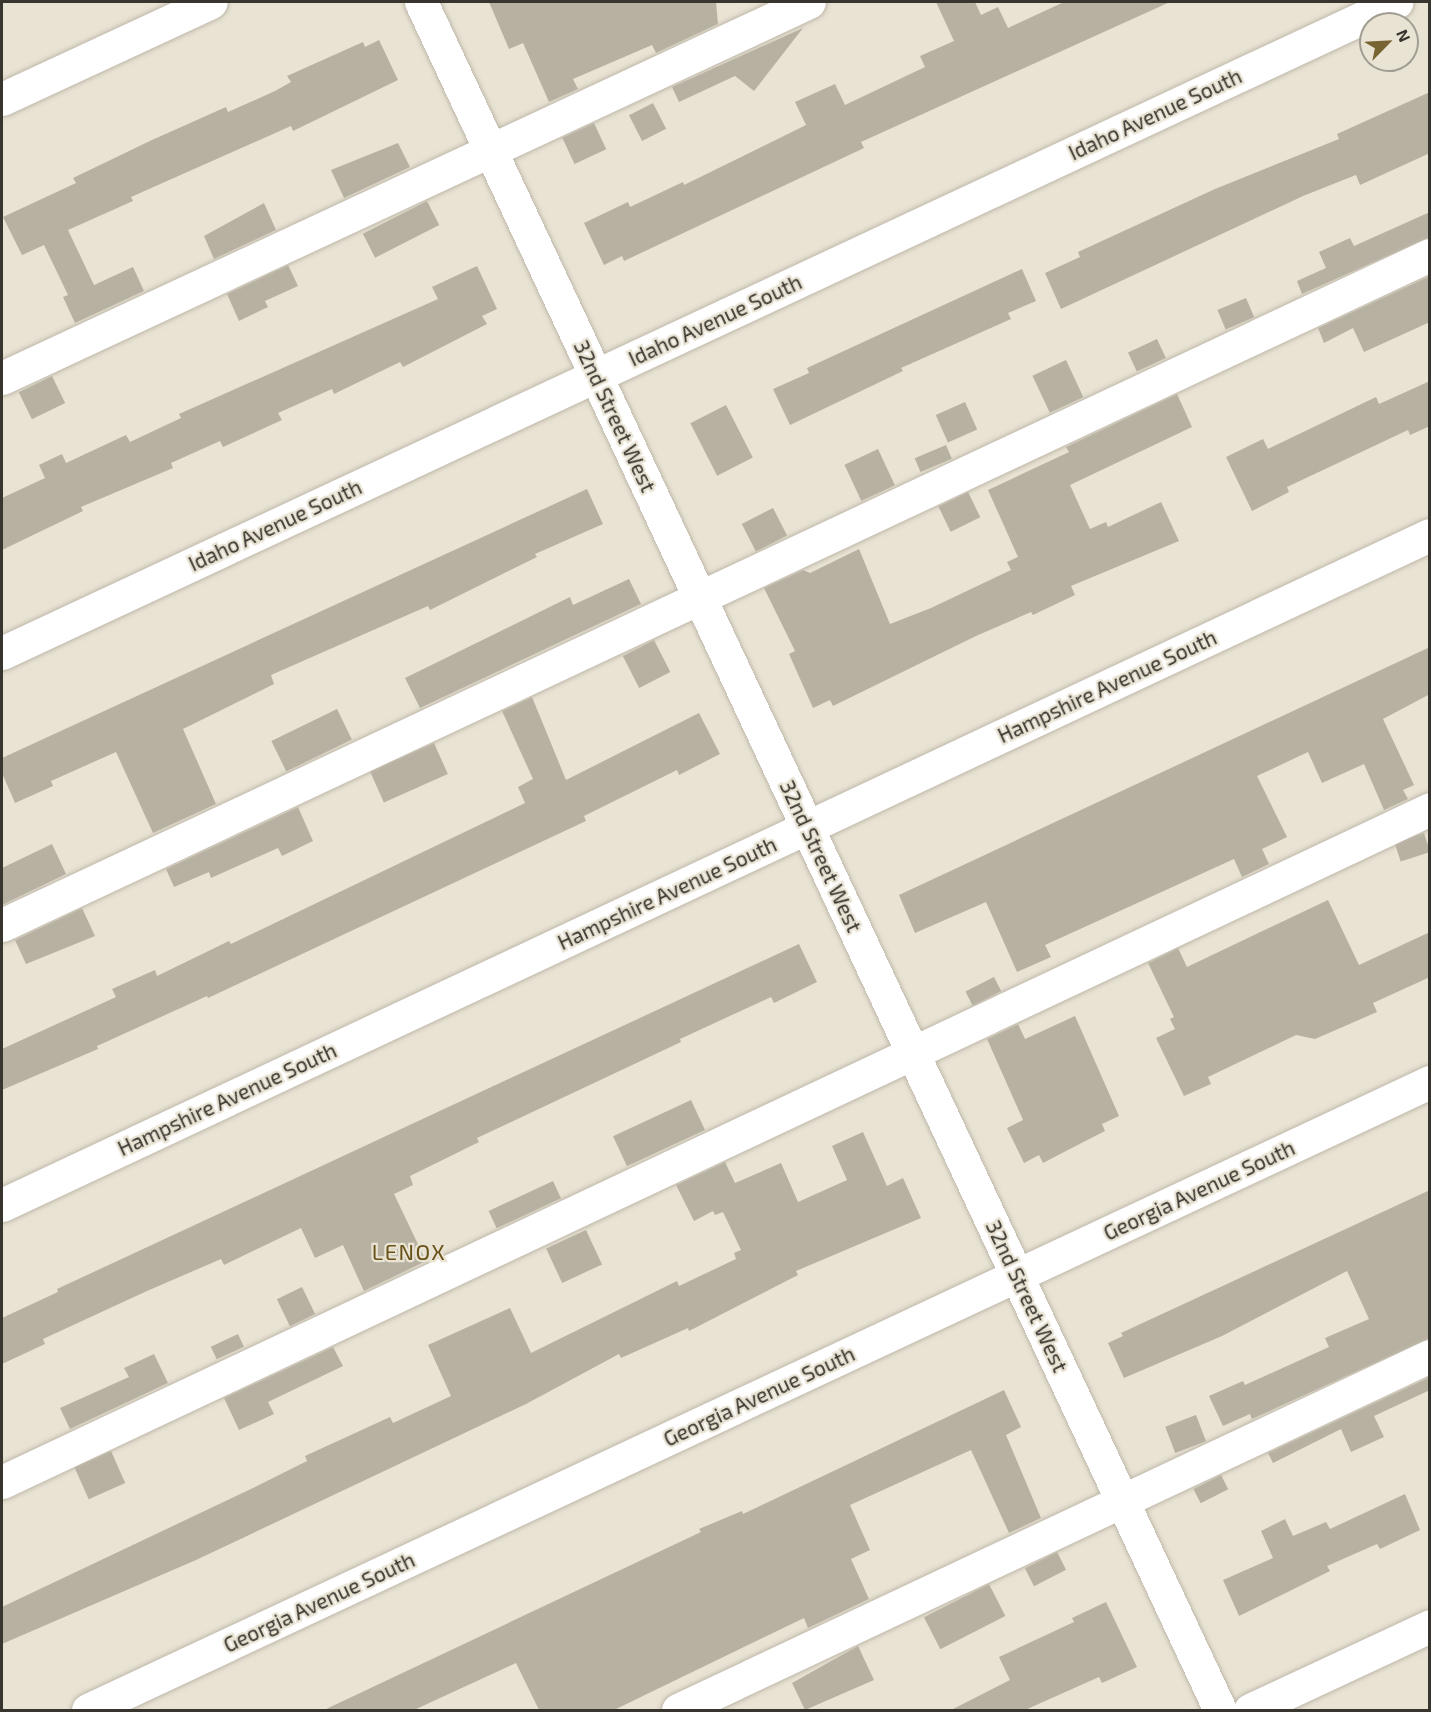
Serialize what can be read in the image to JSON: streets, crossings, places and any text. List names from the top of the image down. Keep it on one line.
{"streets":{"street":["Idaho Avenue South","32nd Street West","Hampshire Avenue South","Georgia Avenue South"]},"crossings":[["Idaho Avenue South","32nd Street West"],["32nd Street West","Hampshire Avenue South"],["32nd Street West","Georgia Avenue South"]],"districts":["LENOX"],"north":"top right"}
